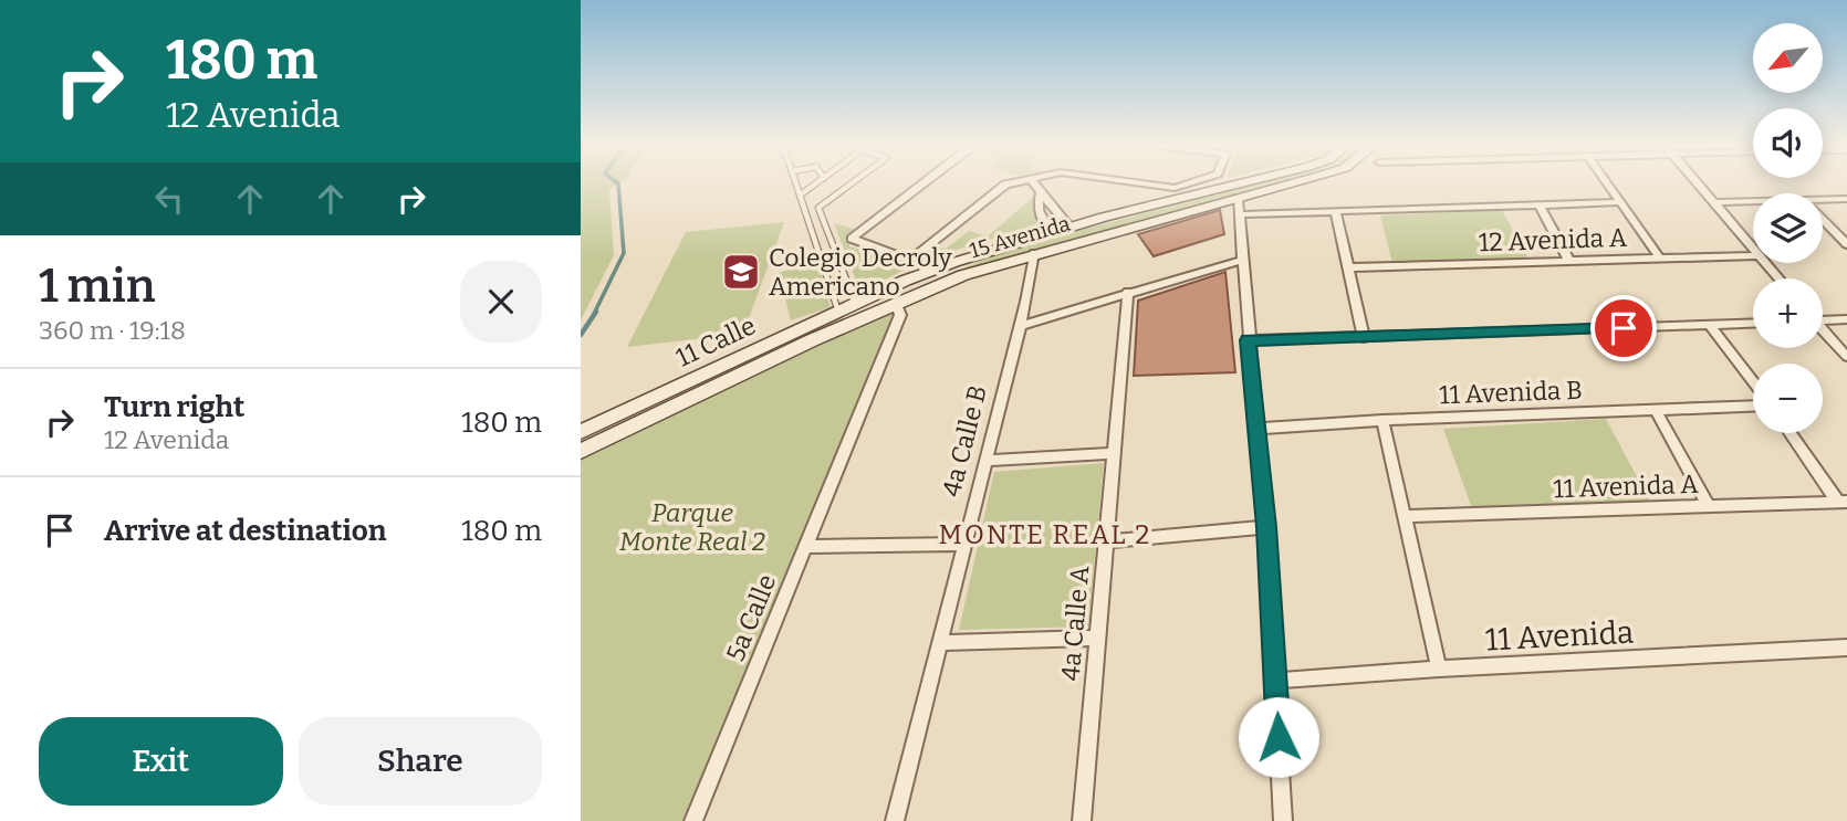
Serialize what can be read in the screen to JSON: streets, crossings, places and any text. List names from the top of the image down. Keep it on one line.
{"streets":{"main road":["15 Avenida","11 Calle"],"street":["12 Avenida A","11 Avenida B","4a Calle B","11 Avenida A","5a Calle","4a Calle A","11 Avenida"]},"crossings":[["15 Avenida","11 Calle"],["15 Avenida","4a Calle B"],["15 Avenida","5a Calle"],["11 Calle","5a Calle"]],"districts":["MONTE REAL 2"],"parks":["Parque Monte Real 2"],"places":{"school or university":["Colegio Decroly Americano"]},"north":"bottom left","page":{"turn":["180 m","12 Avenida"],"map_buttons":["+","−"],"heading":["1 min","360 m · 19:18"],"list":[{"name":"Turn right","note":"12 Avenida","value":"180 m"},{"name":"Arrive at destination","value":"180 m"}],"buttons":["Exit","Share"]}}
